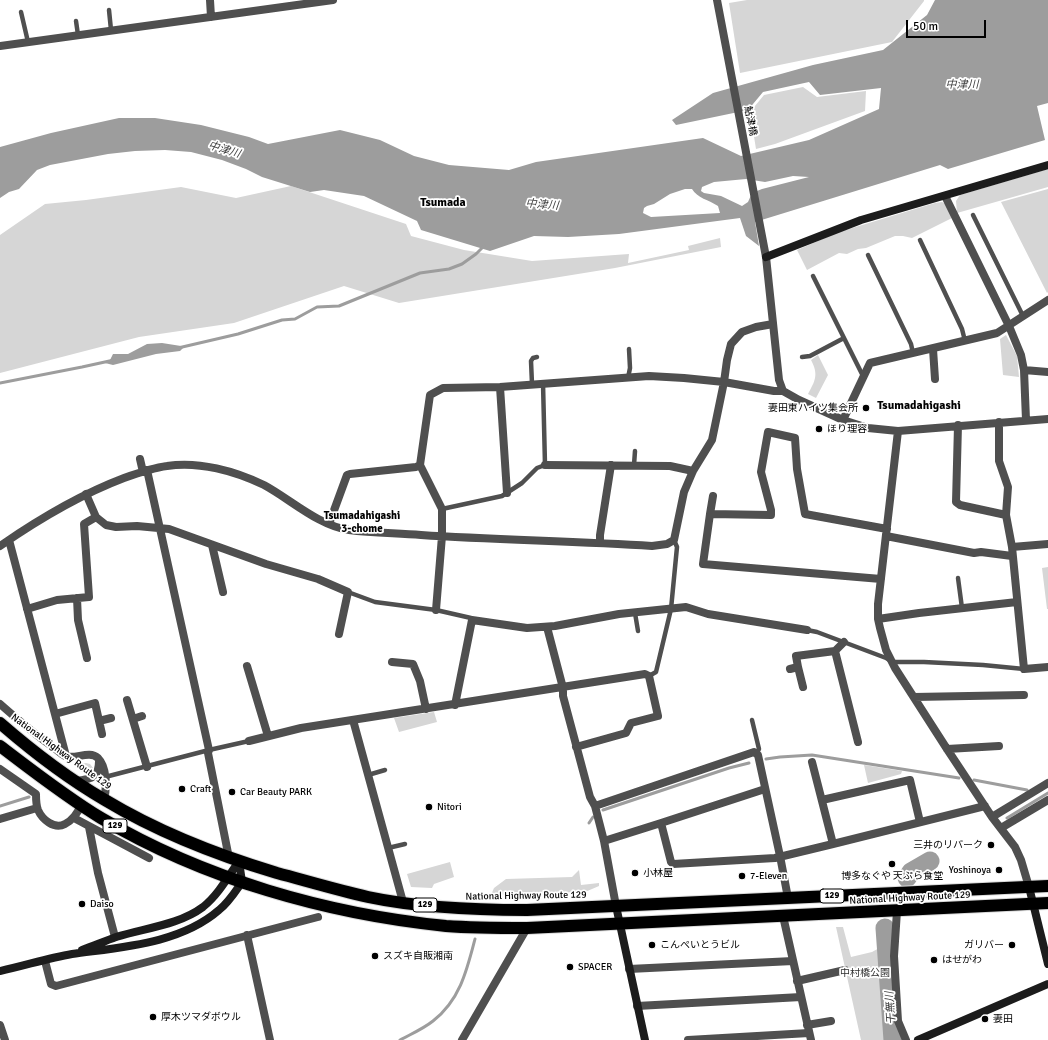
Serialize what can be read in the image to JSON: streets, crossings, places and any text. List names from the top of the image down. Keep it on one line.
{"streets":{"highway":["National Highway Route 129","129"],"street":["鮎津橋"]},"districts":["Tsumada","Tsumadahigashi","Tsumadahigashi 3-chome"],"water":["中津川","干無川"],"parks":["中村橋公園"],"places":["妻田東ハイツ集会所","ほり理容","Craft","Car Beauty PARK","Nitori","三井のリパーク","博多なぐや 天ぷら食堂","Yoshinoya","小林屋","7-Eleven","Daiso","こんぺいとうビル","ガリバー","スズキ自販湘南","はせがわ","SPACER","厚木ツマダボウル","妻田"],"scale_bar":"50 m"}
